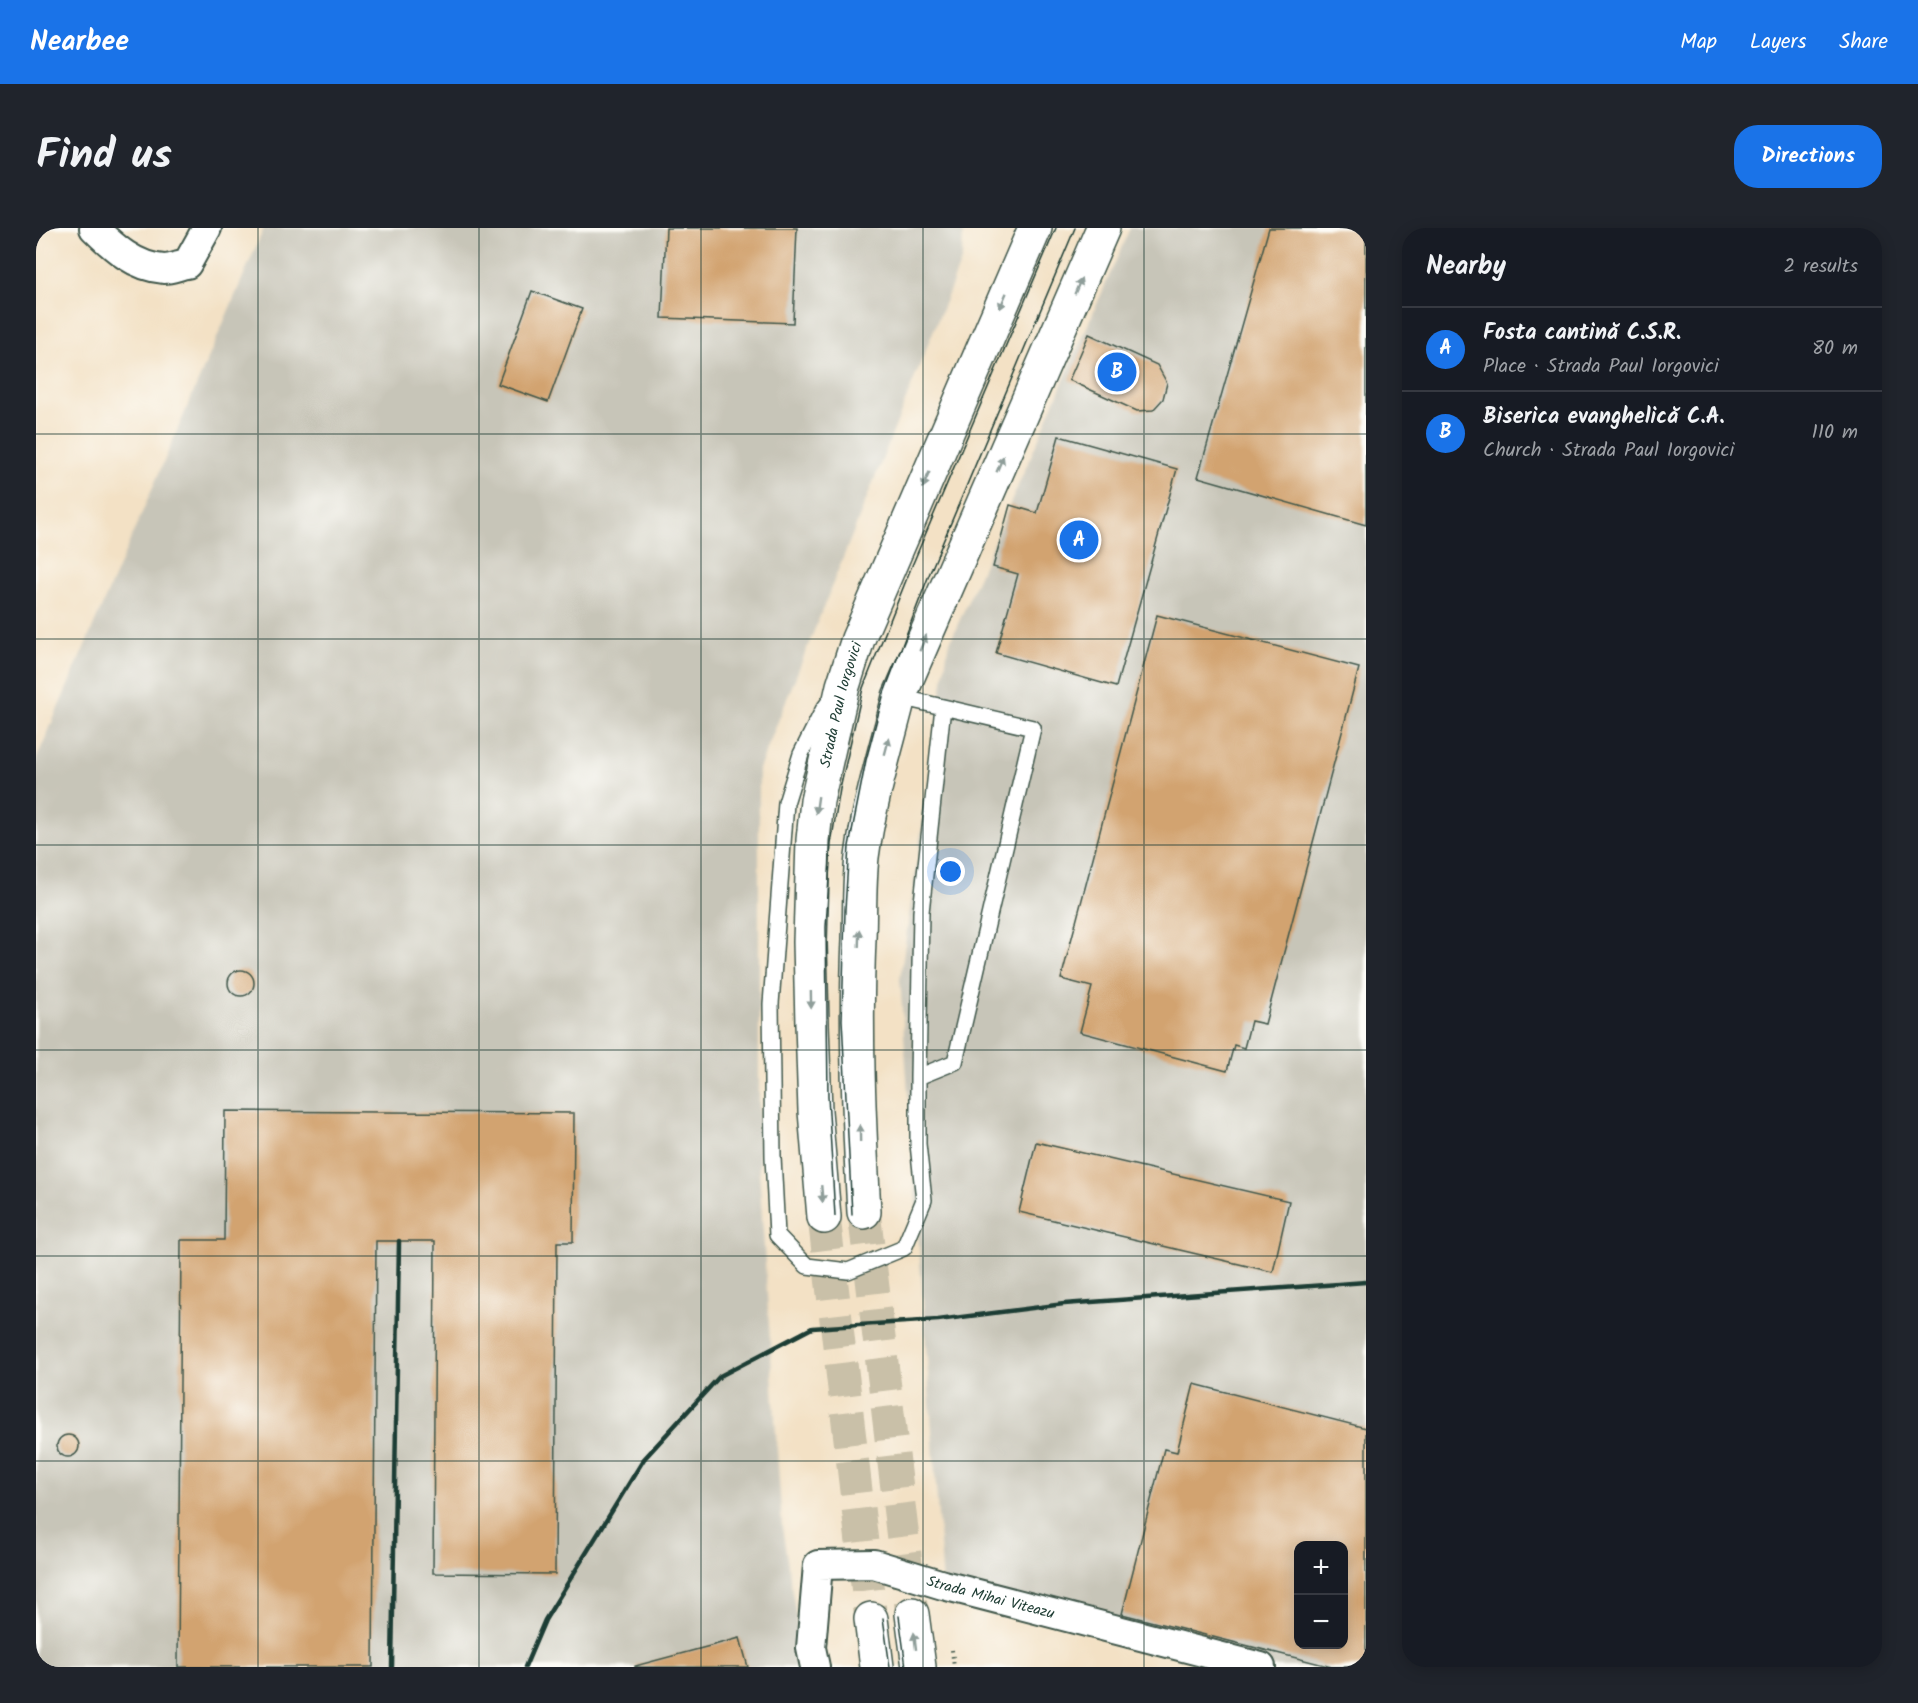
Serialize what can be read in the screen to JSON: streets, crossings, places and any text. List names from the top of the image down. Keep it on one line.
{"streets":{"main road":["Strada Paul Iorgovici"],"street":["Strada Mihai Viteazu"]},"page":{"header":"Nearbee","nav":["Map","Layers","Share"],"title":"Find us","buttons":"Directions","heading":["Nearby","2 results"],"list":[{"mark":"A","name":"Fosta cantină C.S.R.","note":"Place · Strada Paul Iorgovici","value":"80 m"},{"mark":"B","name":"Biserica evanghelică C.A.","note":"Church · Strada Paul Iorgovici","value":"110 m"}],"pins":["B","A"],"map_buttons":["+","−"]}}
